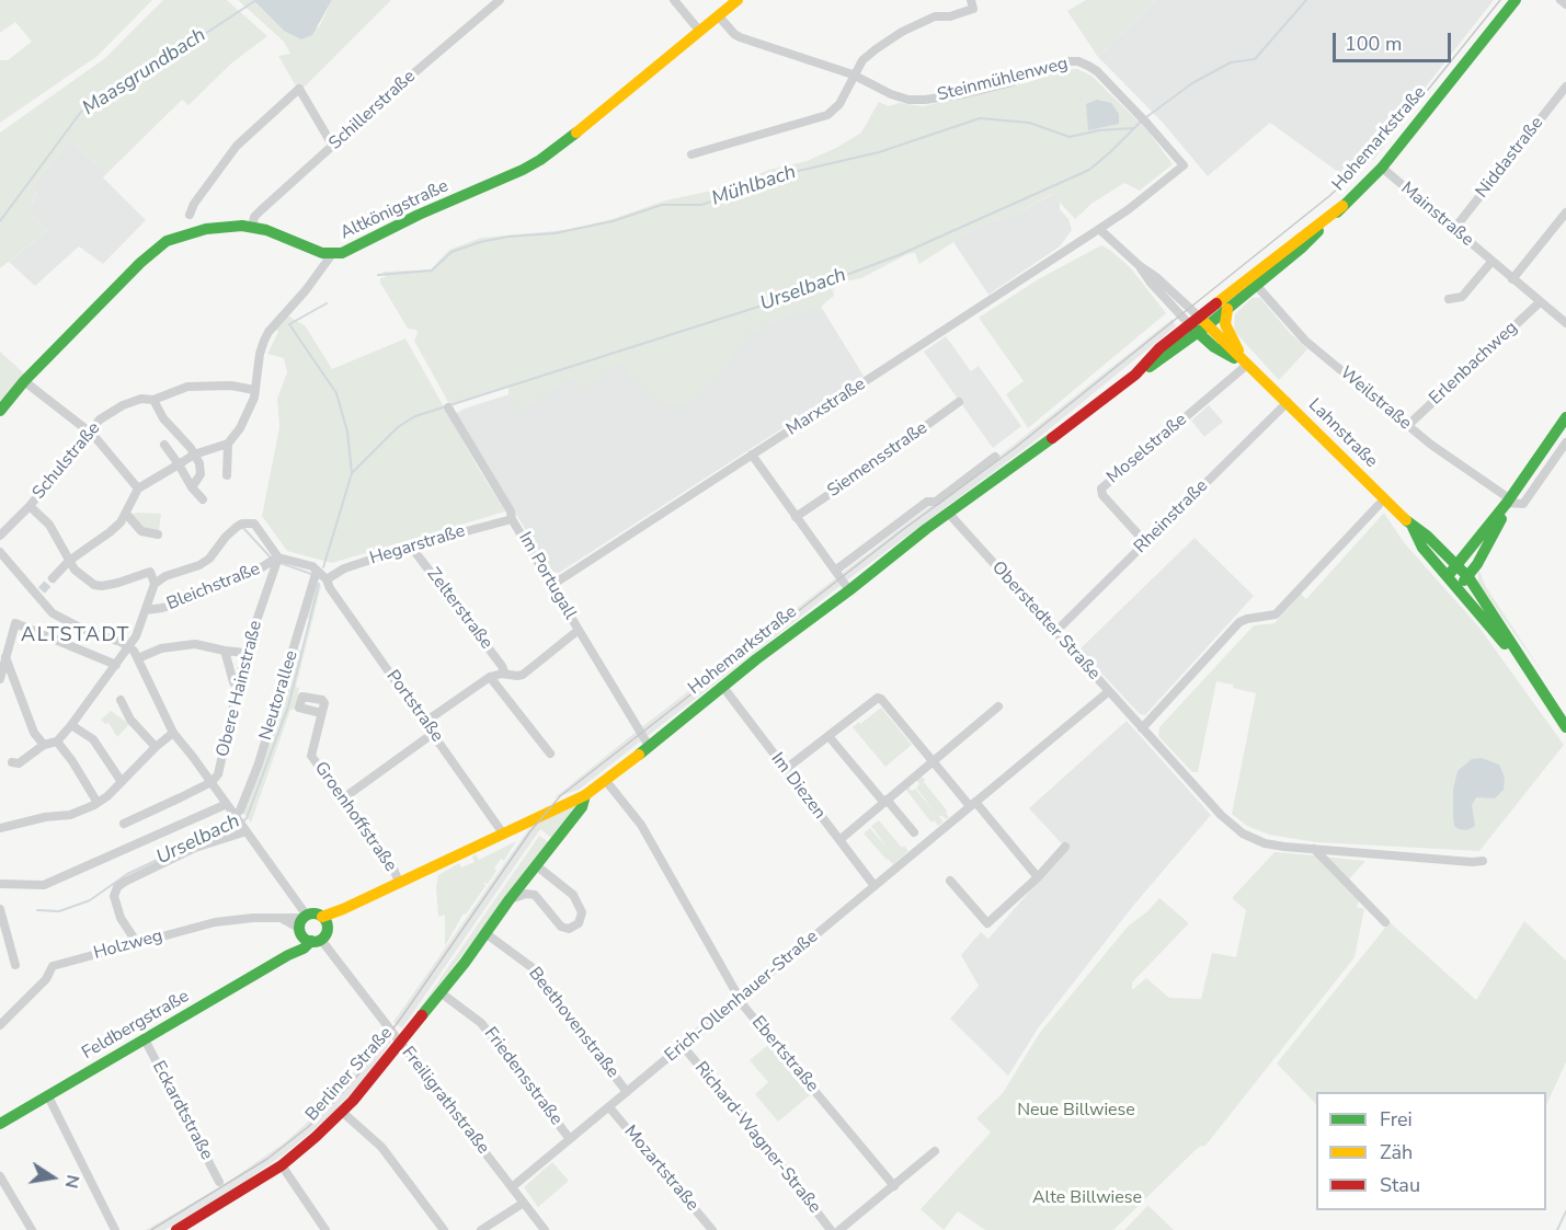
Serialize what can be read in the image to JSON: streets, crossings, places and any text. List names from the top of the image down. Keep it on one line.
{"streets":{"street":["Steinmühlenweg","Schillerstraße","Hohemarkstraße","Niddastraße","Altkönigstraße","Mainstraße","Erlenbachweg","Weilstraße","Marxstraße","Lahnstraße","Moselstraße","Siemensstraße","Schulstraße","Rheinstraße","Hegarstraße","Im Portugall","Bleichstraße","Zelterstraße","Oberstedter Straße","Obere Hainstraße","Neutorallee","Portstraße","Im Diezen","Groenhoffstraße","Holzweg","Erich-Ollenhauer-Straße","Beethovenstraße","Feldbergstraße","Ebertstraße","Berliner Straße","Friedensstraße","Freiligrathstraße","Eckardtstraße","Richard-Wagner-Straße","Mozartstraße"]},"crossings":[["Steinmühlenweg","Altkönigstraße"],["Steinmühlenweg","Marxstraße"],["Schillerstraße","Altkönigstraße"],["Hohemarkstraße","Mainstraße"],["Hohemarkstraße","Weilstraße"],["Hohemarkstraße","Lahnstraße"],["Hohemarkstraße","Im Portugall"],["Hohemarkstraße","Oberstedter Straße"],["Hohemarkstraße","Portstraße"],["Hohemarkstraße","Im Diezen"],["Hohemarkstraße","Groenhoffstraße"],["Hohemarkstraße","Ebertstraße"],["Hohemarkstraße","Berliner Straße"],["Niddastraße","Mainstraße"],["Mainstraße","Erlenbachweg"],["Erlenbachweg","Weilstraße"],["Marxstraße","Im Portugall"],["Lahnstraße","Moselstraße"],["Lahnstraße","Rheinstraße"],["Moselstraße","Rheinstraße"],["Rheinstraße","Oberstedter Straße"],["Hegarstraße","Im Portugall"],["Hegarstraße","Zelterstraße"],["Hegarstraße","Portstraße"],["Bleichstraße","Obere Hainstraße"],["Oberstedter Straße","Erich-Ollenhauer-Straße"],["Neutorallee","Portstraße"],["Im Diezen","Erich-Ollenhauer-Straße"],["Holzweg","Feldbergstraße"],["Erich-Ollenhauer-Straße","Beethovenstraße"],["Erich-Ollenhauer-Straße","Ebertstraße"],["Erich-Ollenhauer-Straße","Friedensstraße"],["Erich-Ollenhauer-Straße","Freiligrathstraße"],["Erich-Ollenhauer-Straße","Richard-Wagner-Straße"],["Erich-Ollenhauer-Straße","Mozartstraße"],["Beethovenstraße","Berliner Straße"],["Feldbergstraße","Freiligrathstraße"],["Feldbergstraße","Eckardtstraße"],["Berliner Straße","Friedensstraße"],["Berliner Straße","Freiligrathstraße"]],"districts":["ALTSTADT"],"water":["Maasgrundbach","Mühlbach","Urselbach"],"parks":["Neue Billwiese","Alte Billwiese"],"legend":["Frei","Zäh","Stau"],"scale_bar":"100 m","north":"right"}
